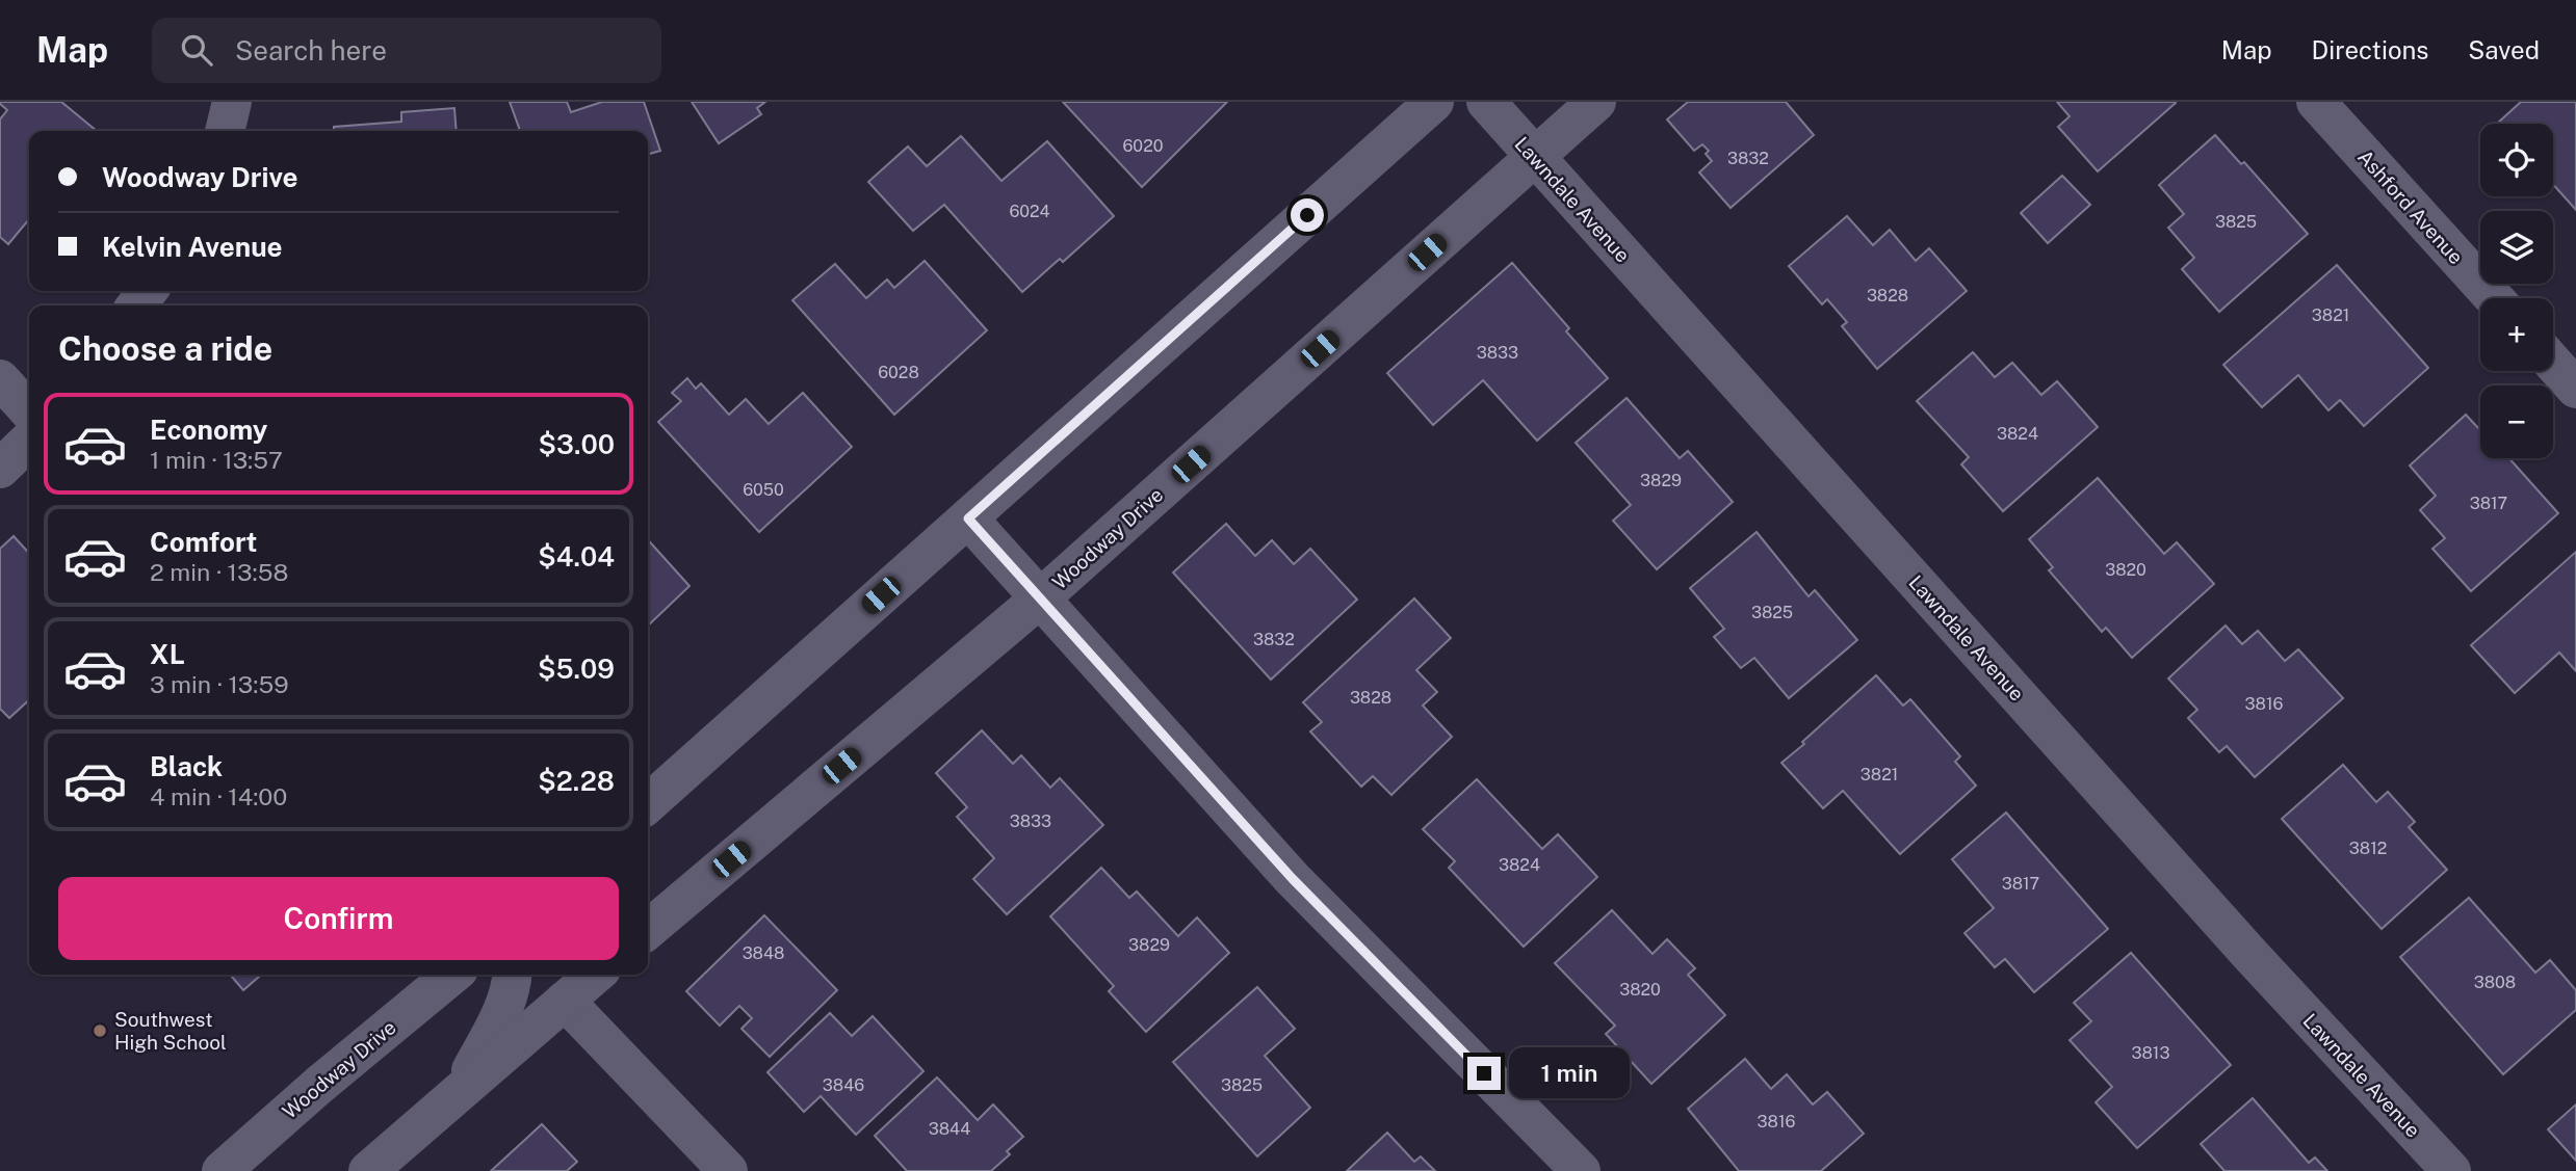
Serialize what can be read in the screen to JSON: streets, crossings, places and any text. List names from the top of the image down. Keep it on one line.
{"streets":{"street":["Lawndale Avenue","Ashford Avenue","Woodway Drive"]},"crossings":[["Lawndale Avenue","Woodway Drive"]],"places":["Southwest High School"],"house_numbers":["6020","3832","6024","3825","3828","3821","3833","6028","3824","3829","6050","3817","3820","3825","3832","3828","3816","3821","3833","3812","3824","3817","3829","3848","3808","3820","3813","3846","3825","3816","3844"],"page":{"header":"Map","search":"Search here","nav":["Map","Directions","Saved"],"map_buttons":["+","−"],"banner":["Woodway Drive","Kelvin Avenue"],"heading":"Choose a ride","list":[{"name":"Economy","note":"1 min · 13:57","value":"$3.00"},{"name":"Comfort","note":"2 min · 13:58","value":"$4.04"},{"name":"XL","note":"3 min · 13:59","value":"$5.09"},{"name":"Black","note":"4 min · 14:00","value":"$2.28"}],"buttons":"Confirm","bubble":"1 min"}}
